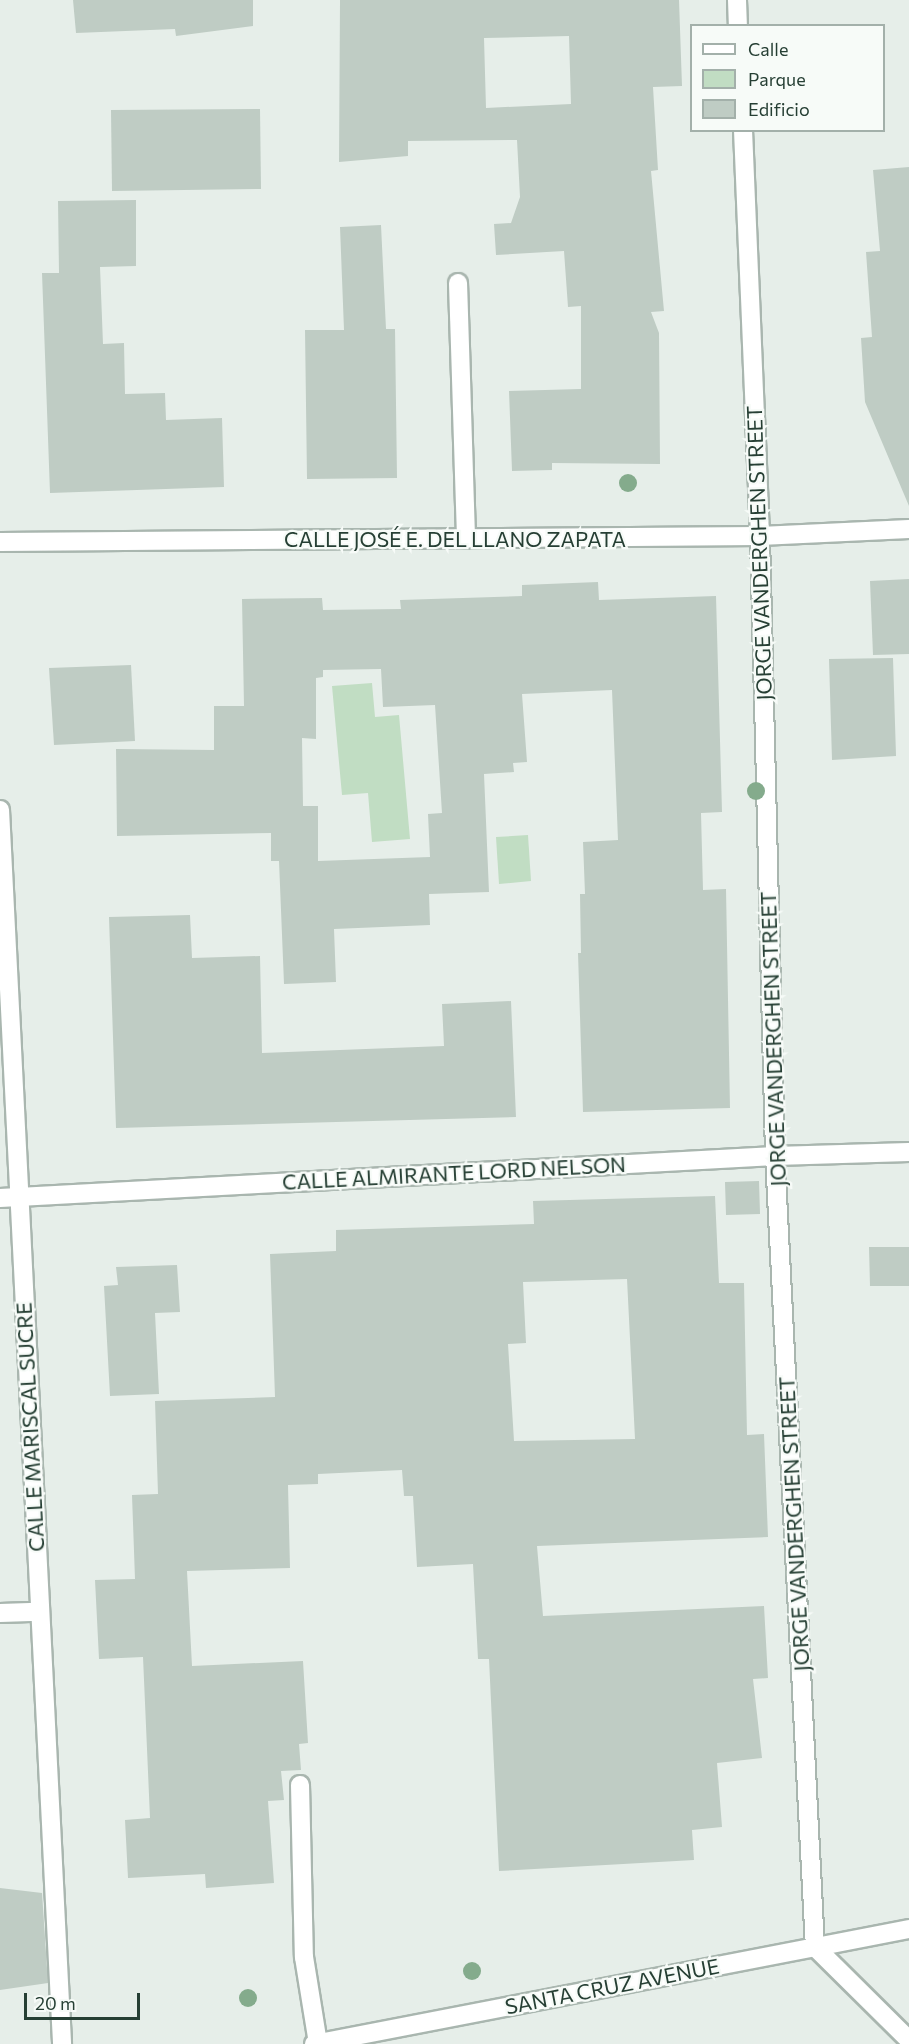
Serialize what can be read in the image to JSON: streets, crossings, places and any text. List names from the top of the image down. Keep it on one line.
{"streets":{"street":["CALLE JOSÉ E. DEL LLANO ZAPATA","JORGE VANDERGHEN STREET","CALLE ALMIRANTE LORD NELSON","CALLE MARISCAL SUCRE","SANTA CRUZ AVENUE"]},"crossings":[["CALLE JOSÉ E. DEL LLANO ZAPATA","JORGE VANDERGHEN STREET"],["JORGE VANDERGHEN STREET","CALLE ALMIRANTE LORD NELSON"],["JORGE VANDERGHEN STREET","SANTA CRUZ AVENUE"],["CALLE ALMIRANTE LORD NELSON","CALLE MARISCAL SUCRE"]],"legend":["Calle","Parque","Edificio"],"scale_bar":"20 m"}
